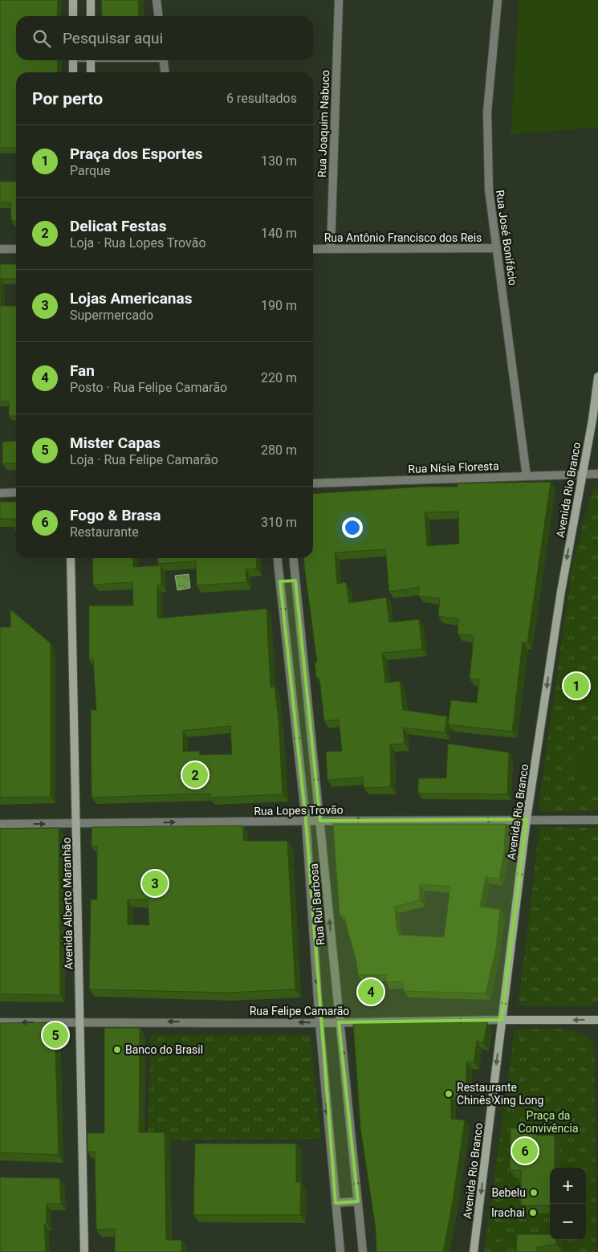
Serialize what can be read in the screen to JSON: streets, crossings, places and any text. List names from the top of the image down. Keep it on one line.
{"streets":{"main road":["Avenida Rio Branco","Avenida Alberto Maranhão","Rua Felipe Camarão"],"street":["Rua Joaquim Nabuco","Rua Antônio Francisco dos Reis","Rua José Bonifácio","Rua Nísia Floresta","Rua Lopes Trovão","Rua Rui Barbosa"]},"crossings":[["Rua Joaquim Nabuco","Rua Antônio Francisco dos Reis"],["Rua Antônio Francisco dos Reis","Rua José Bonifácio"],["Rua José Bonifácio","Rua Nísia Floresta"],["Rua Nísia Floresta","Avenida Rio Branco"],["Avenida Rio Branco","Rua Lopes Trovão"],["Avenida Rio Branco","Rua Felipe Camarão"],["Rua Lopes Trovão","Avenida Alberto Maranhão"],["Rua Lopes Trovão","Rua Rui Barbosa"],["Avenida Alberto Maranhão","Rua Felipe Camarão"],["Rua Rui Barbosa","Rua Felipe Camarão"]],"one_way":["Avenida Rio Branco","Rua Lopes Trovão","Rua Felipe Camarão"],"parks":["Praça da Convivência"],"places":["Banco do Brasil","Restaurante Chinês Xing Long","Bebelu","Irachai"],"page":{"search":"Pesquisar aqui","heading":["Por perto","6 resultados"],"list":[{"mark":"1","name":"Praça dos Esportes","note":"Parque","value":"130 m"},{"mark":"2","name":"Delicat Festas","note":"Loja · Rua Lopes Trovão","value":"140 m"},{"mark":"3","name":"Lojas Americanas","note":"Supermercado","value":"190 m"},{"mark":"4","name":"Fan","note":"Posto · Rua Felipe Camarão","value":"220 m"},{"mark":"5","name":"Mister Capas","note":"Loja · Rua Felipe Camarão","value":"280 m"},{"mark":"6","name":"Fogo & Brasa","note":"Restaurante","value":"310 m"}],"pins":["1","2","3","4","5","6"],"map_buttons":["+","−"]}}
